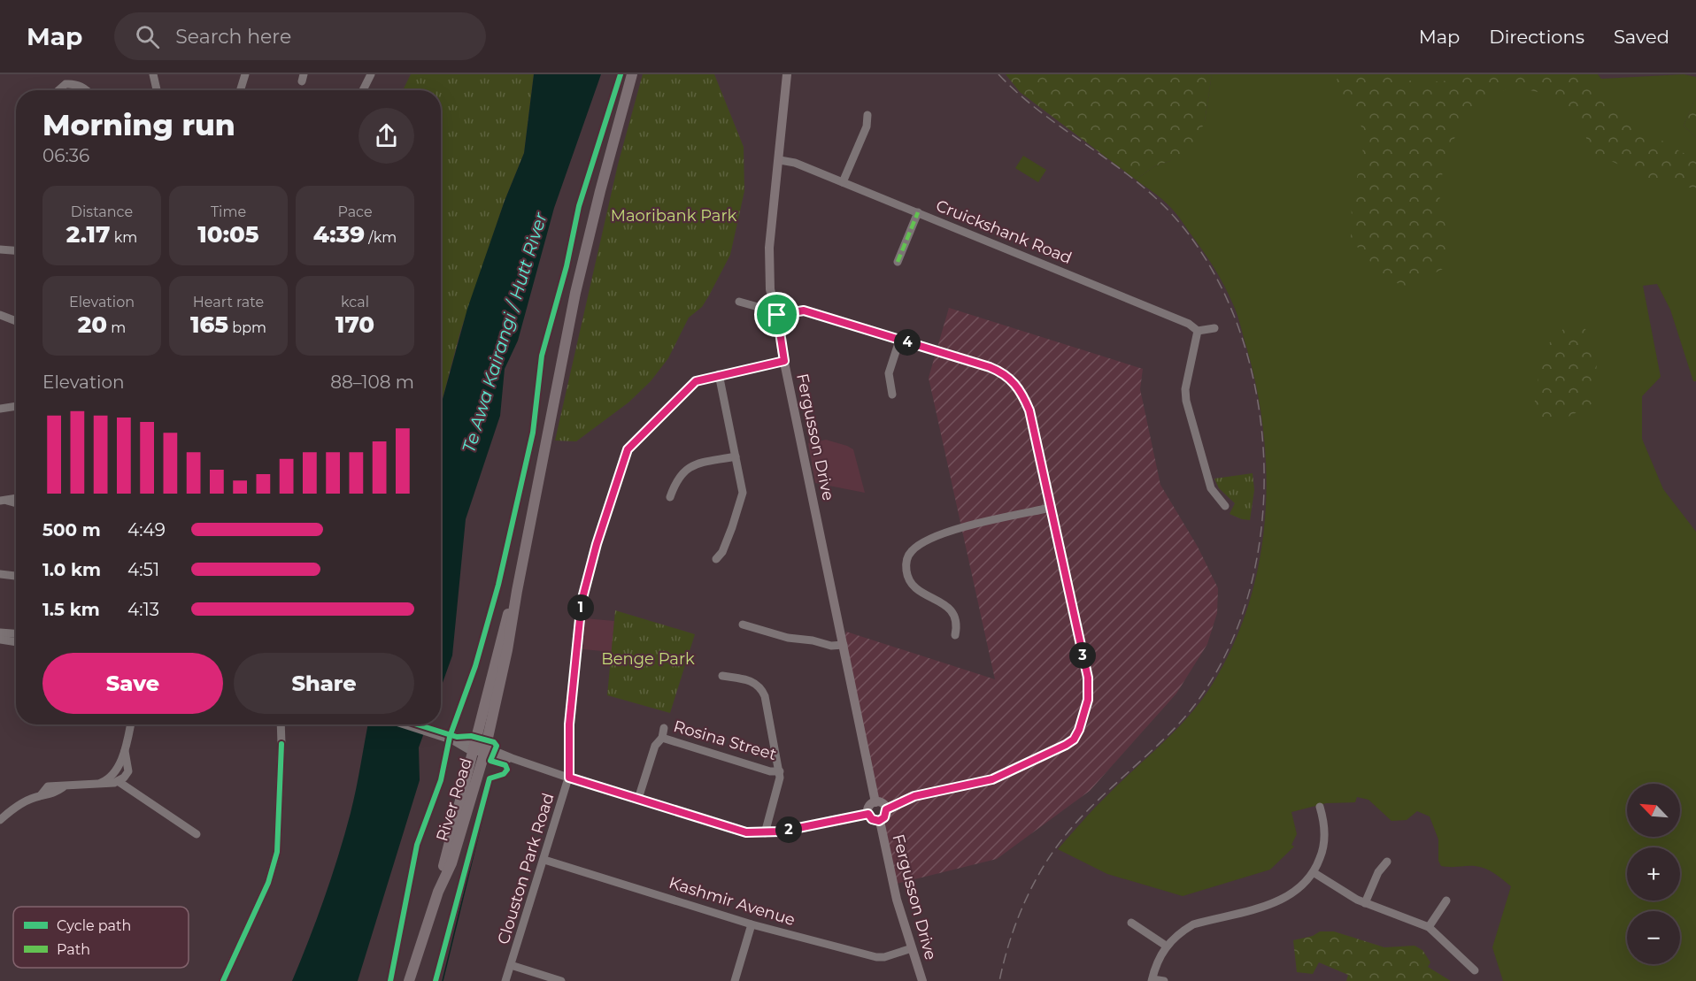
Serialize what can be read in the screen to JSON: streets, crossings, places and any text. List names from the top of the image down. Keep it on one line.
{"streets":{"highway":["River Road"],"main road":["Fergusson Drive"],"street":["Cruickshank Road","Rosina Street","Clouston Park Road","Kashmir Avenue"]},"crossings":[["Cruickshank Road","Fergusson Drive"],["Fergusson Drive","Clouston Park Road"],["Fergusson Drive","Kashmir Avenue"],["Clouston Park Road","Kashmir Avenue"]],"water":["Te Awa Kairangi / Hutt River"],"parks":["Maoribank Park","Benge Park"],"legend":["Cycle path","Path"],"north":"top left","page":{"header":"Map","search":"Search here","nav":["Map","Directions","Saved"],"heading":["Morning run","06:36"],"stats":[["Distance","2.17 km"],["Time","10:05"],["Pace","4:39 /km"],["Elevation","20 m"],["Heart rate","165 bpm"],["kcal","170"]],"pins":["4","1","3","2"],"chart":["Elevation","88–108 m"],"list":[{"name":"500 m","note":"4:49"},{"name":"1.0 km","note":"4:51"},{"name":"1.5 km","note":"4:13"}],"buttons":["Save","Share"],"map_buttons":["+","−"]}}
